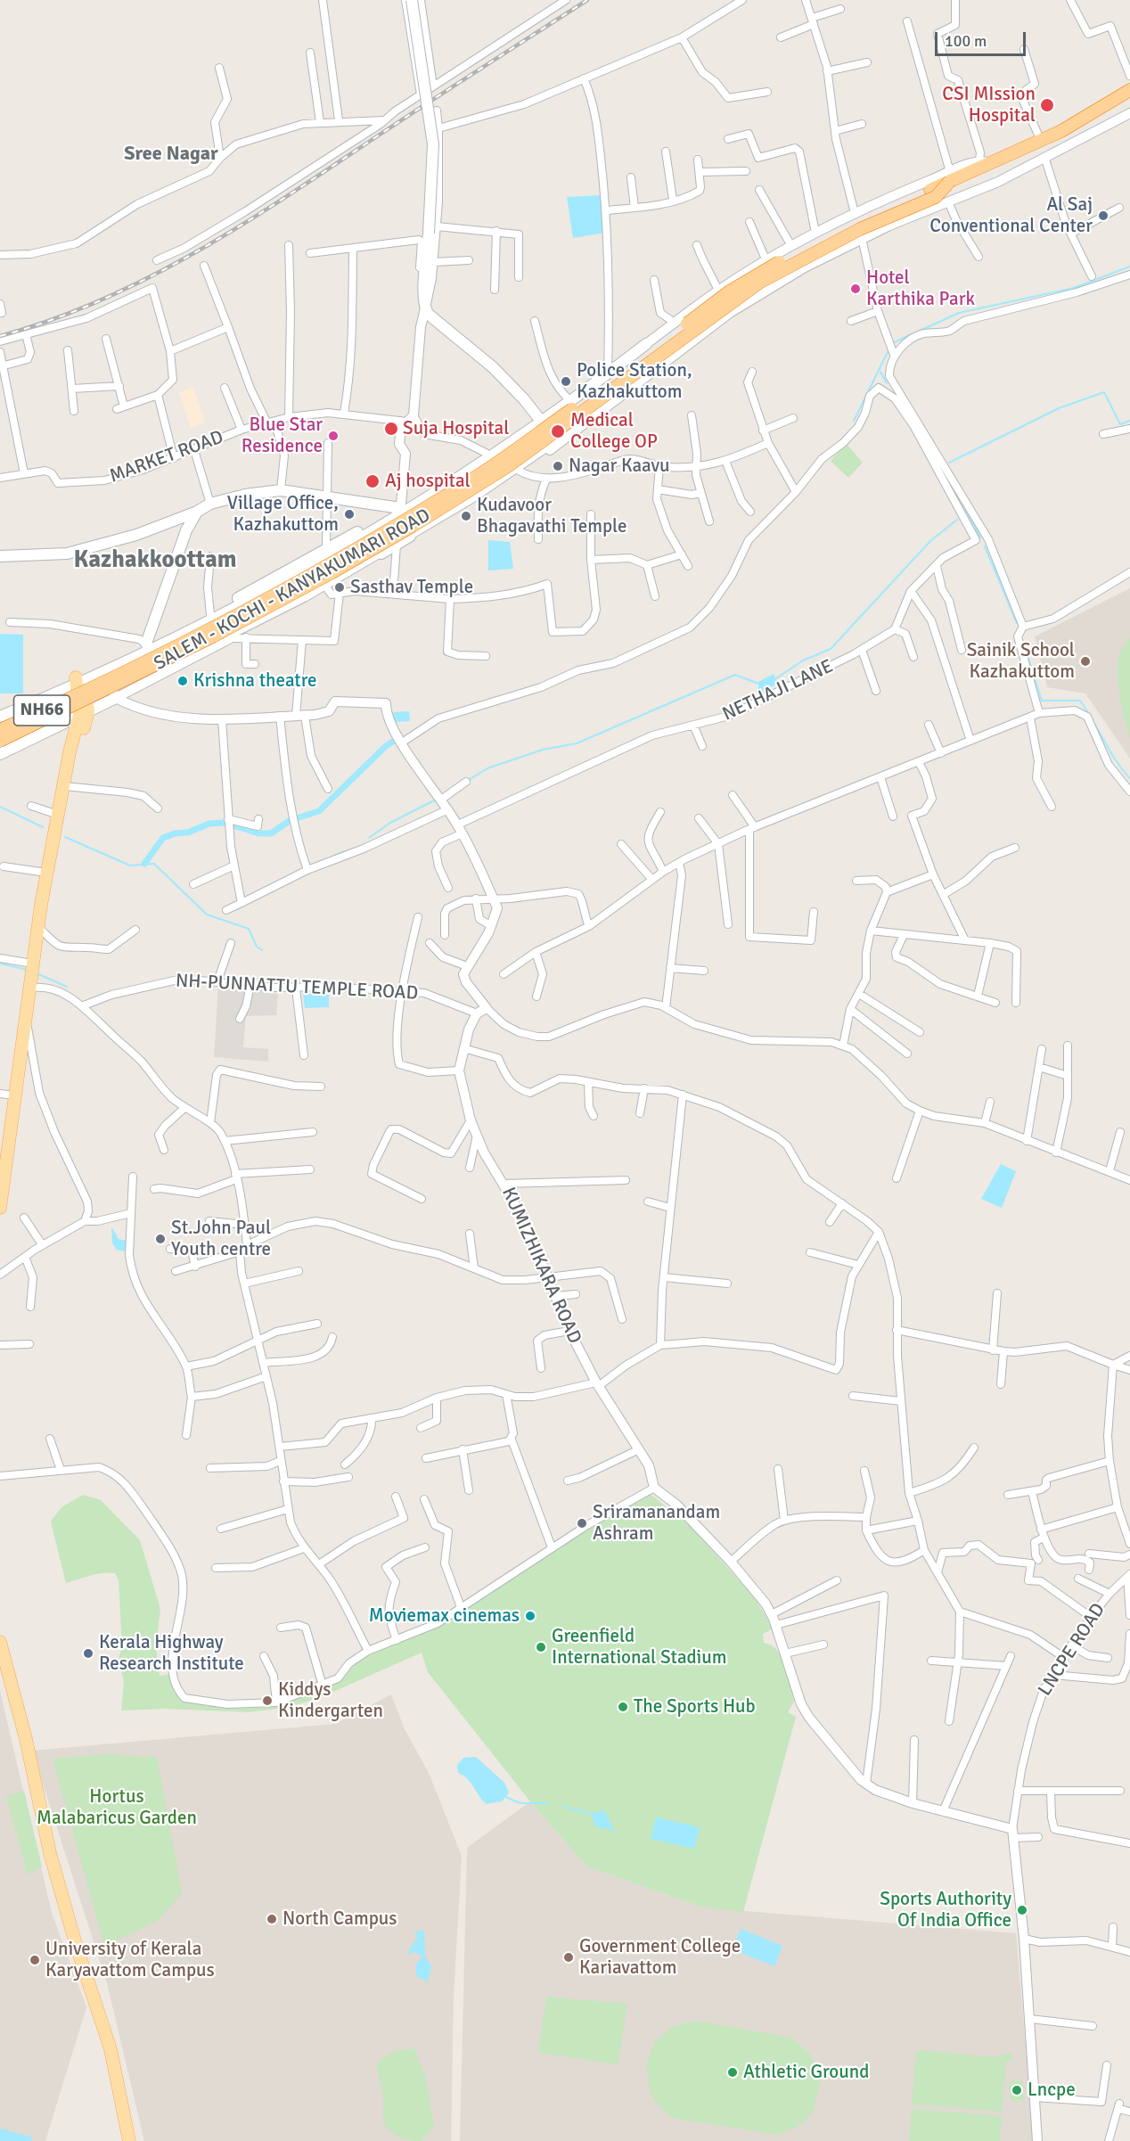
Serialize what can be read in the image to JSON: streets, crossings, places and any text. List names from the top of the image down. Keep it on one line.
{"streets":{"highway":["SALEM - KOCHI - KANYAKUMARI ROAD","NH66"],"street":["MARKET ROAD","NETHAJI LANE","NH-PUNNATTU TEMPLE ROAD","KUMIZHIKARA ROAD","LNCPE ROAD"]},"crossings":[["NH-PUNNATTU TEMPLE ROAD","KUMIZHIKARA ROAD"]],"districts":["Sree Nagar","Kazhakkoottam"],"parks":["Hortus Malabaricus Garden"],"places":["CSI MIssion Hospital","Al Saj Conventional Center","Hotel Karthika Park","Police Station, Kazhakuttom","Suja Hospital","Medical College OP","Blue Star Residence","Nagar Kaavu","Aj hospital","Village Office, Kazhakuttom","Kudavoor Bhagavathi Temple","Sasthav Temple","Sainik School Kazhakuttom","Krishna theatre","St.John Paul Youth centre","Sriramanandam Ashram","Moviemax cinemas","Greenfield International Stadium","Kerala Highway Research Institute","Kiddys Kindergarten","The Sports Hub","Sports Authority Of India Office","North Campus","Government College Kariavattom","University of Kerala Karyavattom Campus","Athletic Ground","Lncpe"],"scale_bar":"100 m"}
